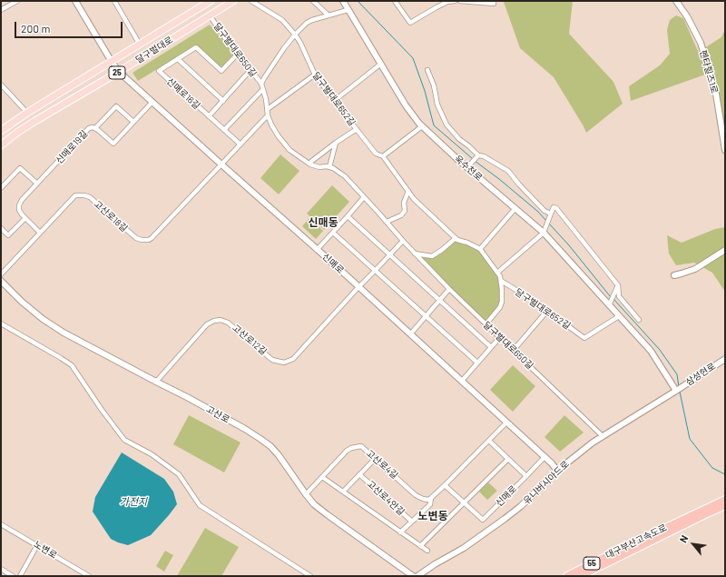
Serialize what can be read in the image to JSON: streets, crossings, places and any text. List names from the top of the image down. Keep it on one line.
{"streets":{"highway":["대구부산고속도로","55"],"main road":["달구벌대로","펜타힐즈1로","25","욱수천로","신매로","삼성현로","고산로","유니버시아드로"],"street":["달구벌대로650길","신매로16길","달구벌대로652길","신매로19길","고산로18길","고산로12길","고산로4길","고산로4안길","노변로"]},"crossings":[["달구벌대로","달구벌대로650길"],["달구벌대로","신매로"],["달구벌대로650길","신매로16길"],["달구벌대로650길","달구벌대로652길"],["달구벌대로650길","유니버시아드로"],["달구벌대로652길","욱수천로"],["신매로19길","고산로18길"],["신매로19길","신매로"],["욱수천로","삼성현로"],["욱수천로","유니버시아드로"],["고산로18길","신매로"],["신매로","고산로12길"],["신매로","유니버시아드로"],["고산로12길","고산로"],["삼성현로","유니버시아드로"],["고산로","고산로4길"],["고산로4길","고산로4안길"]],"districts":["신매동","노변동"],"water":["가전지"],"scale_bar":"200 m","north":"top left"}
